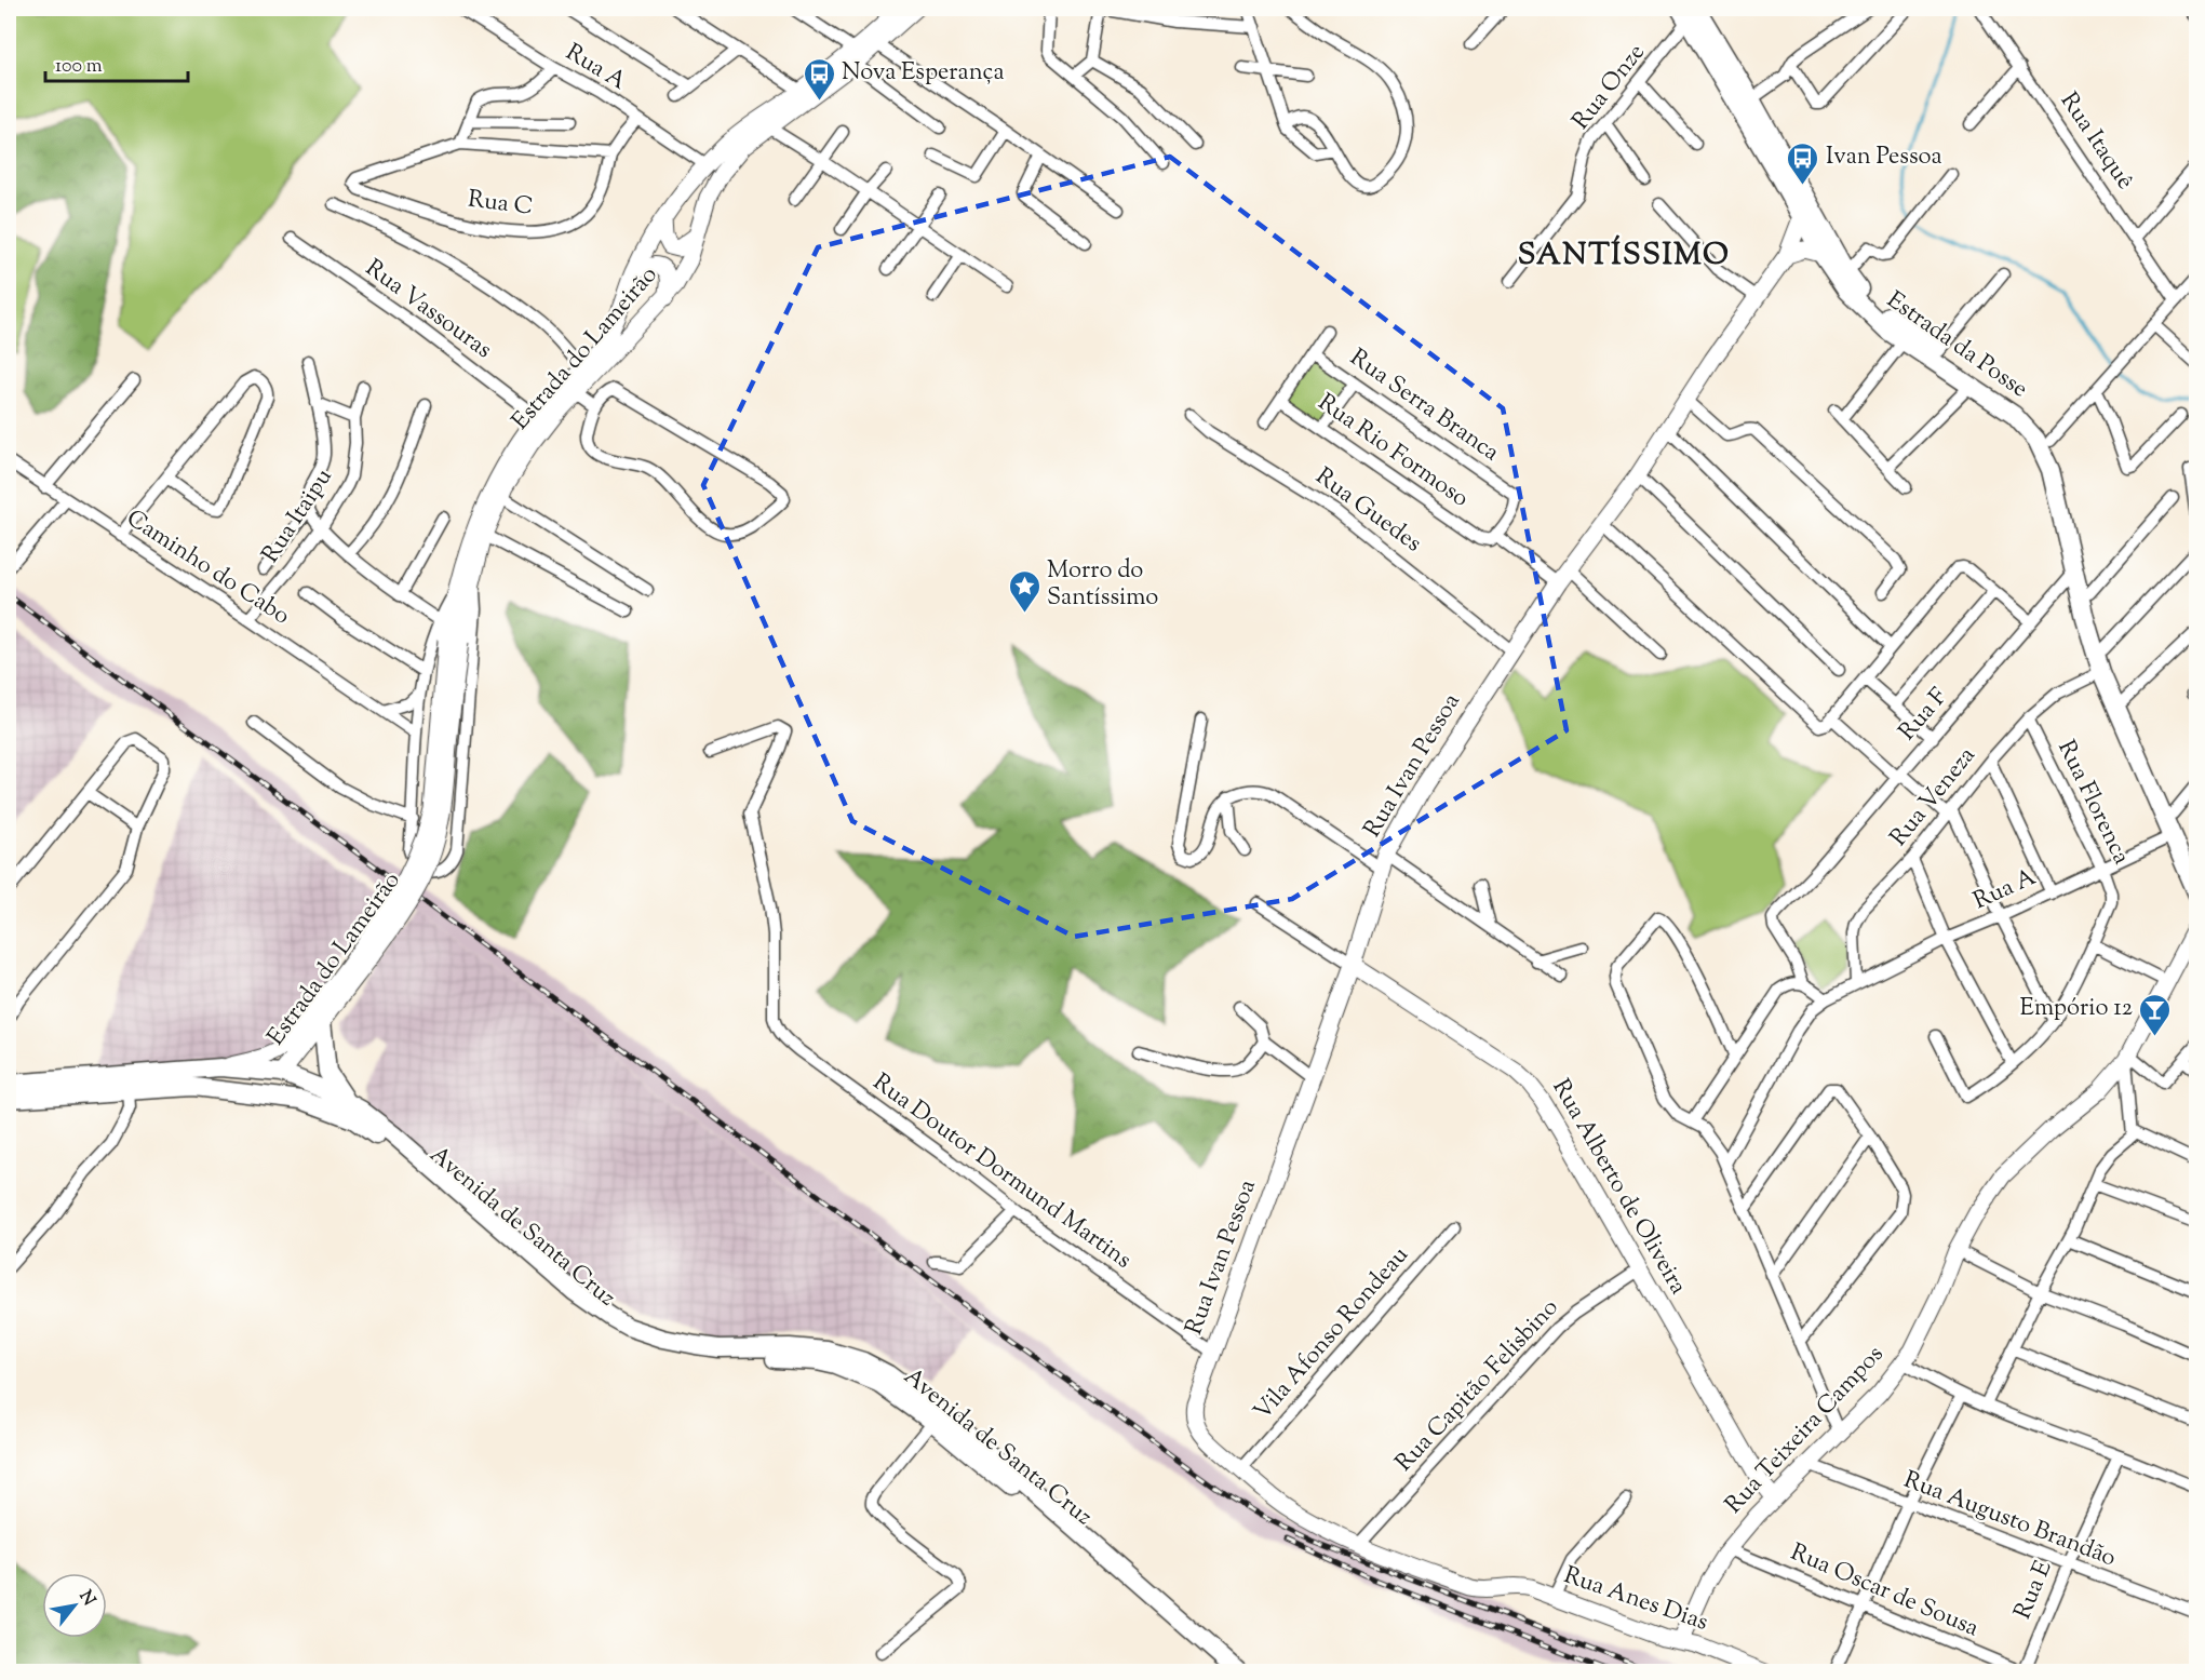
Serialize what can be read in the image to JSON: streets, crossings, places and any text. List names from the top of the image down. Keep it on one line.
{"streets":{"main road":["Estrada da Posse","Avenida de Santa Cruz"],"street":["Rua A","Rua Onze","Rua Itaquê","Rua C","Rua Vassouras","Estrada do Lameirão","Rua Serra Branca","Rua Rio Formoso","Rua Guedes","Rua Itaipu","Caminho do Cabo","Rua F","Rua Ivan Pessoa","Rua Veneza","Rua Florenca","Rua Doutor Dormund Martins","Rua Alberto de Oliveira","Vila Afonso Rondeau","Rua Capitão Felisbino","Rua Teixeira Campos","Rua Augusto Brandão","Rua E","Rua Oscar de Sousa","Rua Anes Dias"]},"crossings":[["Rua A","Estrada da Posse"],["Rua A","Estrada do Lameirão"],["Rua A","Rua Veneza"],["Rua A","Rua Florenca"],["Rua Onze","Estrada da Posse"],["Rua Vassouras","Estrada do Lameirão"],["Estrada da Posse","Rua F"],["Estrada da Posse","Rua Ivan Pessoa"],["Estrada da Posse","Rua Veneza"],["Estrada do Lameirão","Caminho do Cabo"],["Estrada do Lameirão","Avenida de Santa Cruz"],["Rua Serra Branca","Rua Rio Formoso"],["Rua Guedes","Rua Ivan Pessoa"],["Rua Itaipu","Caminho do Cabo"],["Rua Ivan Pessoa","Rua Doutor Dormund Martins"],["Rua Ivan Pessoa","Rua Alberto de Oliveira"],["Rua Ivan Pessoa","Rua Anes Dias"],["Rua Veneza","Rua Florenca"],["Rua Alberto de Oliveira","Rua Capitão Felisbino"],["Rua Alberto de Oliveira","Rua Teixeira Campos"],["Vila Afonso Rondeau","Rua Anes Dias"],["Rua Capitão Felisbino","Rua Anes Dias"],["Rua Teixeira Campos","Rua Augusto Brandão"],["Rua Teixeira Campos","Rua Oscar de Sousa"],["Rua Teixeira Campos","Rua Anes Dias"],["Rua Augusto Brandão","Rua E"],["Rua E","Rua Oscar de Sousa"]],"districts":["SANTÍSSIMO"],"places":{"bus stop":["Nova Esperança","Ivan Pessoa"],"place":["Morro do Santíssimo"],"bar":["Empório 12"]},"scale_bar":"100 m","north":"top right"}
